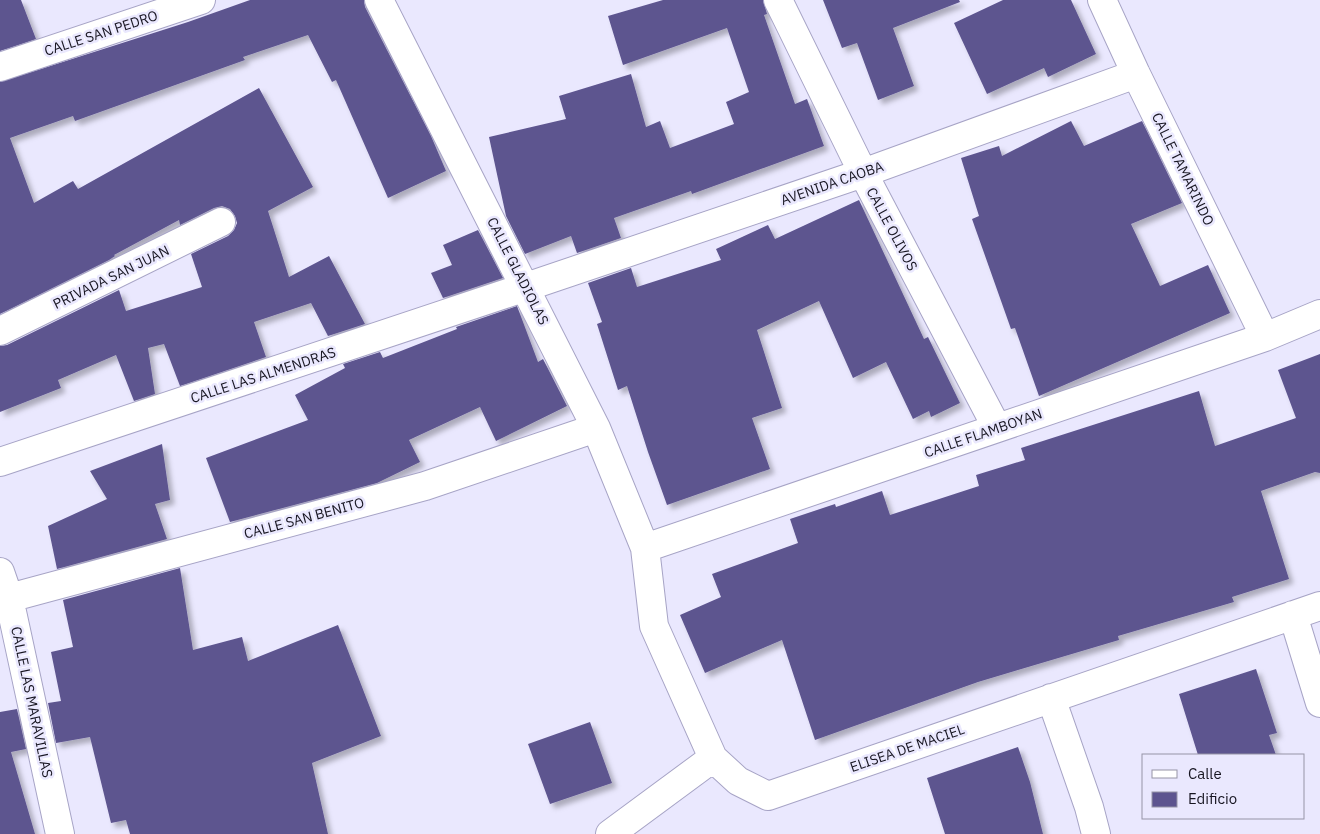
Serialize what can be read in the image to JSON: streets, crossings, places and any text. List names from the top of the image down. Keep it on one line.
{"streets":{"street":["CALLE SAN PEDRO","CALLE TAMARINDO","AVENIDA CAOBA","CALLE OLIVOS","CALLE GLADIOLAS","PRIVADA SAN JUAN","CALLE LAS ALMENDRAS","CALLE FLAMBOYAN","CALLE SAN BENITO","CALLE LAS MARAVILLAS","ELISEA DE MACIEL"]},"crossings":[["CALLE TAMARINDO","AVENIDA CAOBA"],["CALLE TAMARINDO","CALLE FLAMBOYAN"],["AVENIDA CAOBA","CALLE OLIVOS"],["AVENIDA CAOBA","CALLE GLADIOLAS"],["AVENIDA CAOBA","CALLE LAS ALMENDRAS"],["CALLE OLIVOS","CALLE FLAMBOYAN"],["CALLE GLADIOLAS","CALLE LAS ALMENDRAS"],["CALLE GLADIOLAS","CALLE FLAMBOYAN"],["CALLE GLADIOLAS","CALLE SAN BENITO"],["CALLE GLADIOLAS","ELISEA DE MACIEL"],["CALLE FLAMBOYAN","ELISEA DE MACIEL"],["CALLE SAN BENITO","CALLE LAS MARAVILLAS"]],"legend":["Calle","Edificio"]}
